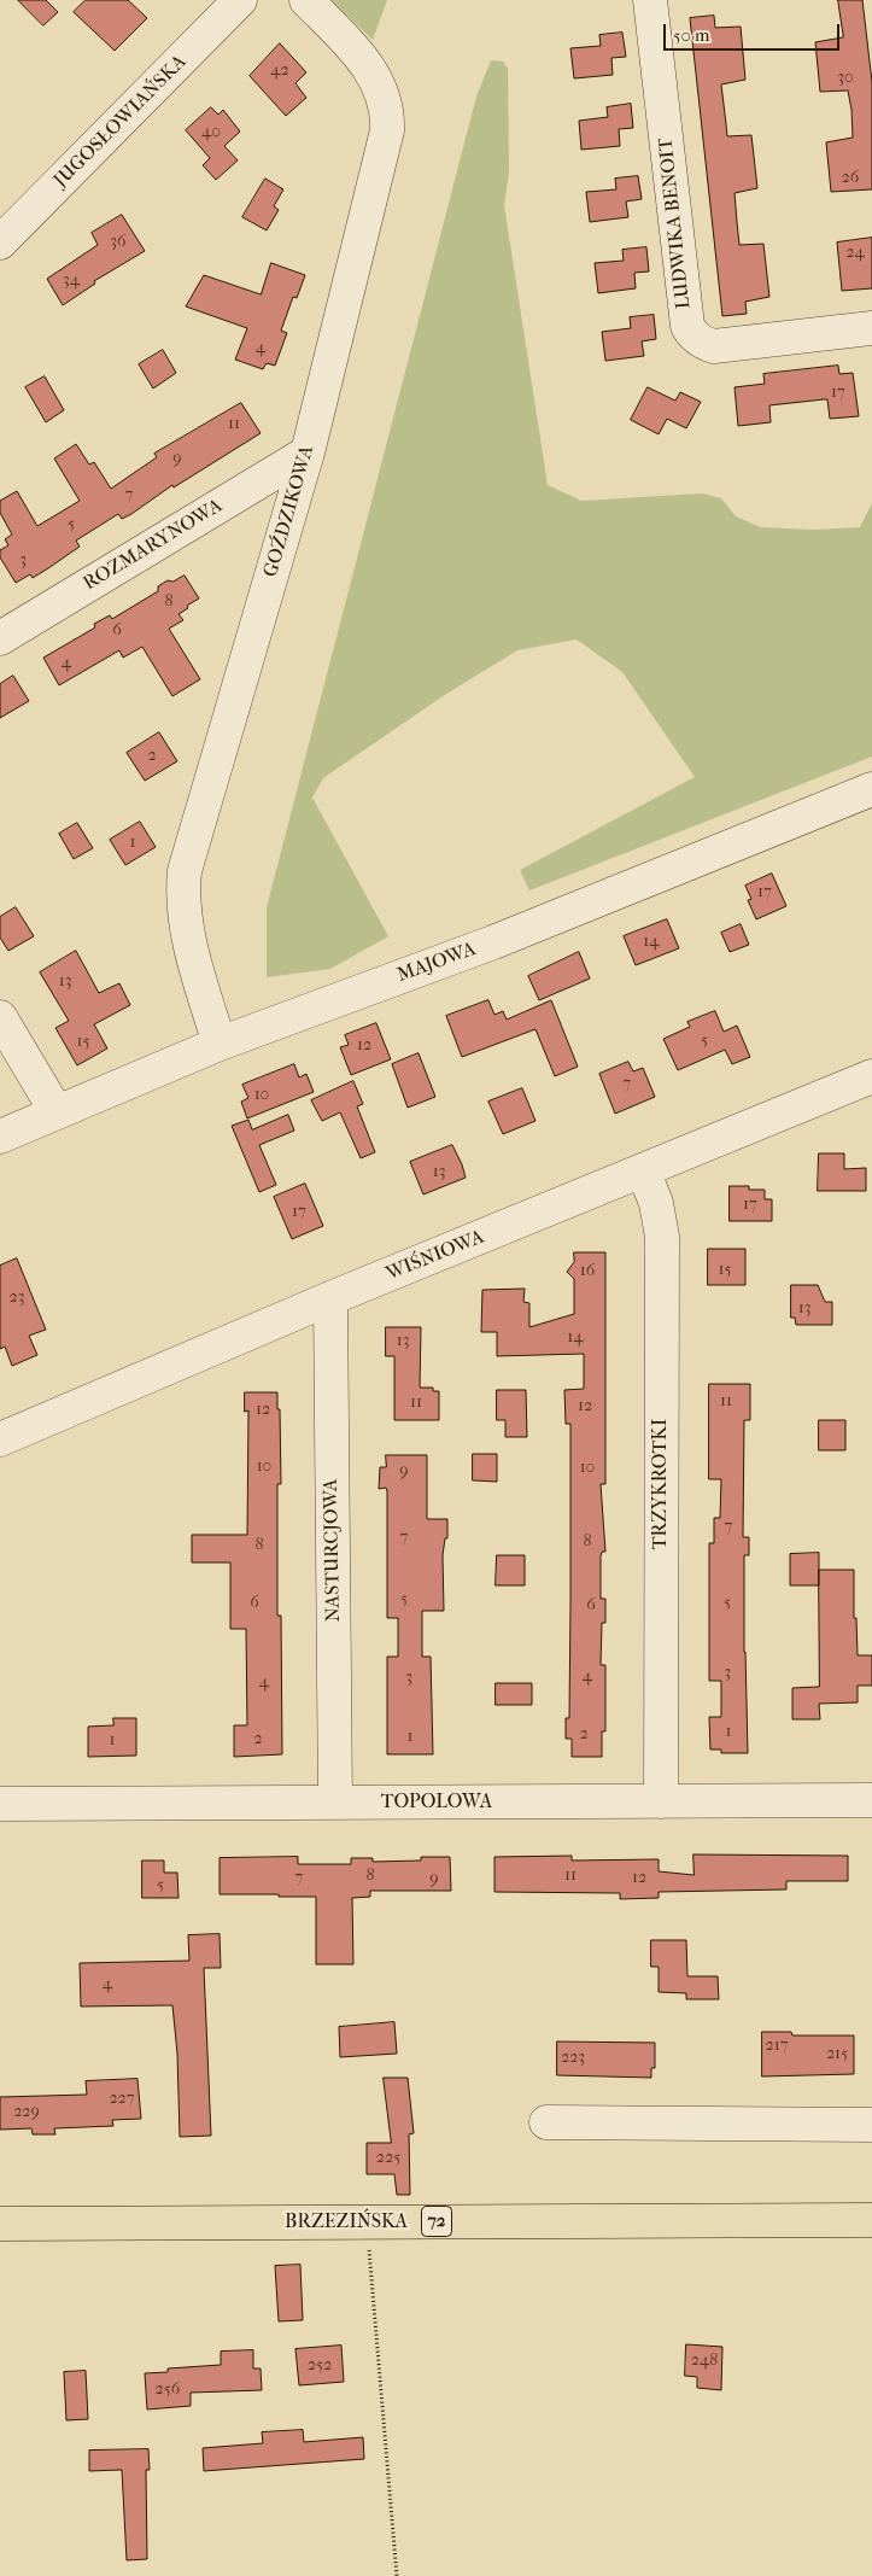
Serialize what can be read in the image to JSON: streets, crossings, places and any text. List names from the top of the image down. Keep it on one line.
{"streets":{"main road":["72","BRZEZIŃSKA"],"street":["JUGOSŁOWIAŃSKA","LUDWIKA BENOIT","GOŹDZIKOWA","ROZMARYNOWA","MAJOWA","WIŚNIOWA","TRZYKROTKI","NASTURCJOWA","TOPOLOWA"]},"crossings":[["GOŹDZIKOWA","ROZMARYNOWA"],["GOŹDZIKOWA","MAJOWA"],["WIŚNIOWA","TRZYKROTKI"],["WIŚNIOWA","NASTURCJOWA"],["TRZYKROTKI","TOPOLOWA"],["NASTURCJOWA","TOPOLOWA"]],"house_numbers":["42","30","40","26","36","24","34","4","17","11","9","7","5","3","8","6","4","2","1","17","14","13","5","15","12","7","10","13","17","17","15","16","23","13","14","13","11","11","12","12","10","10","9","7","7","8","8","5","6","5","6","3","4","3","4","1","2","1","2","1","8","11","7","12","9","5","4","217","215","223","227","229","225","248","252","256"],"scale_bar":"50 m"}
